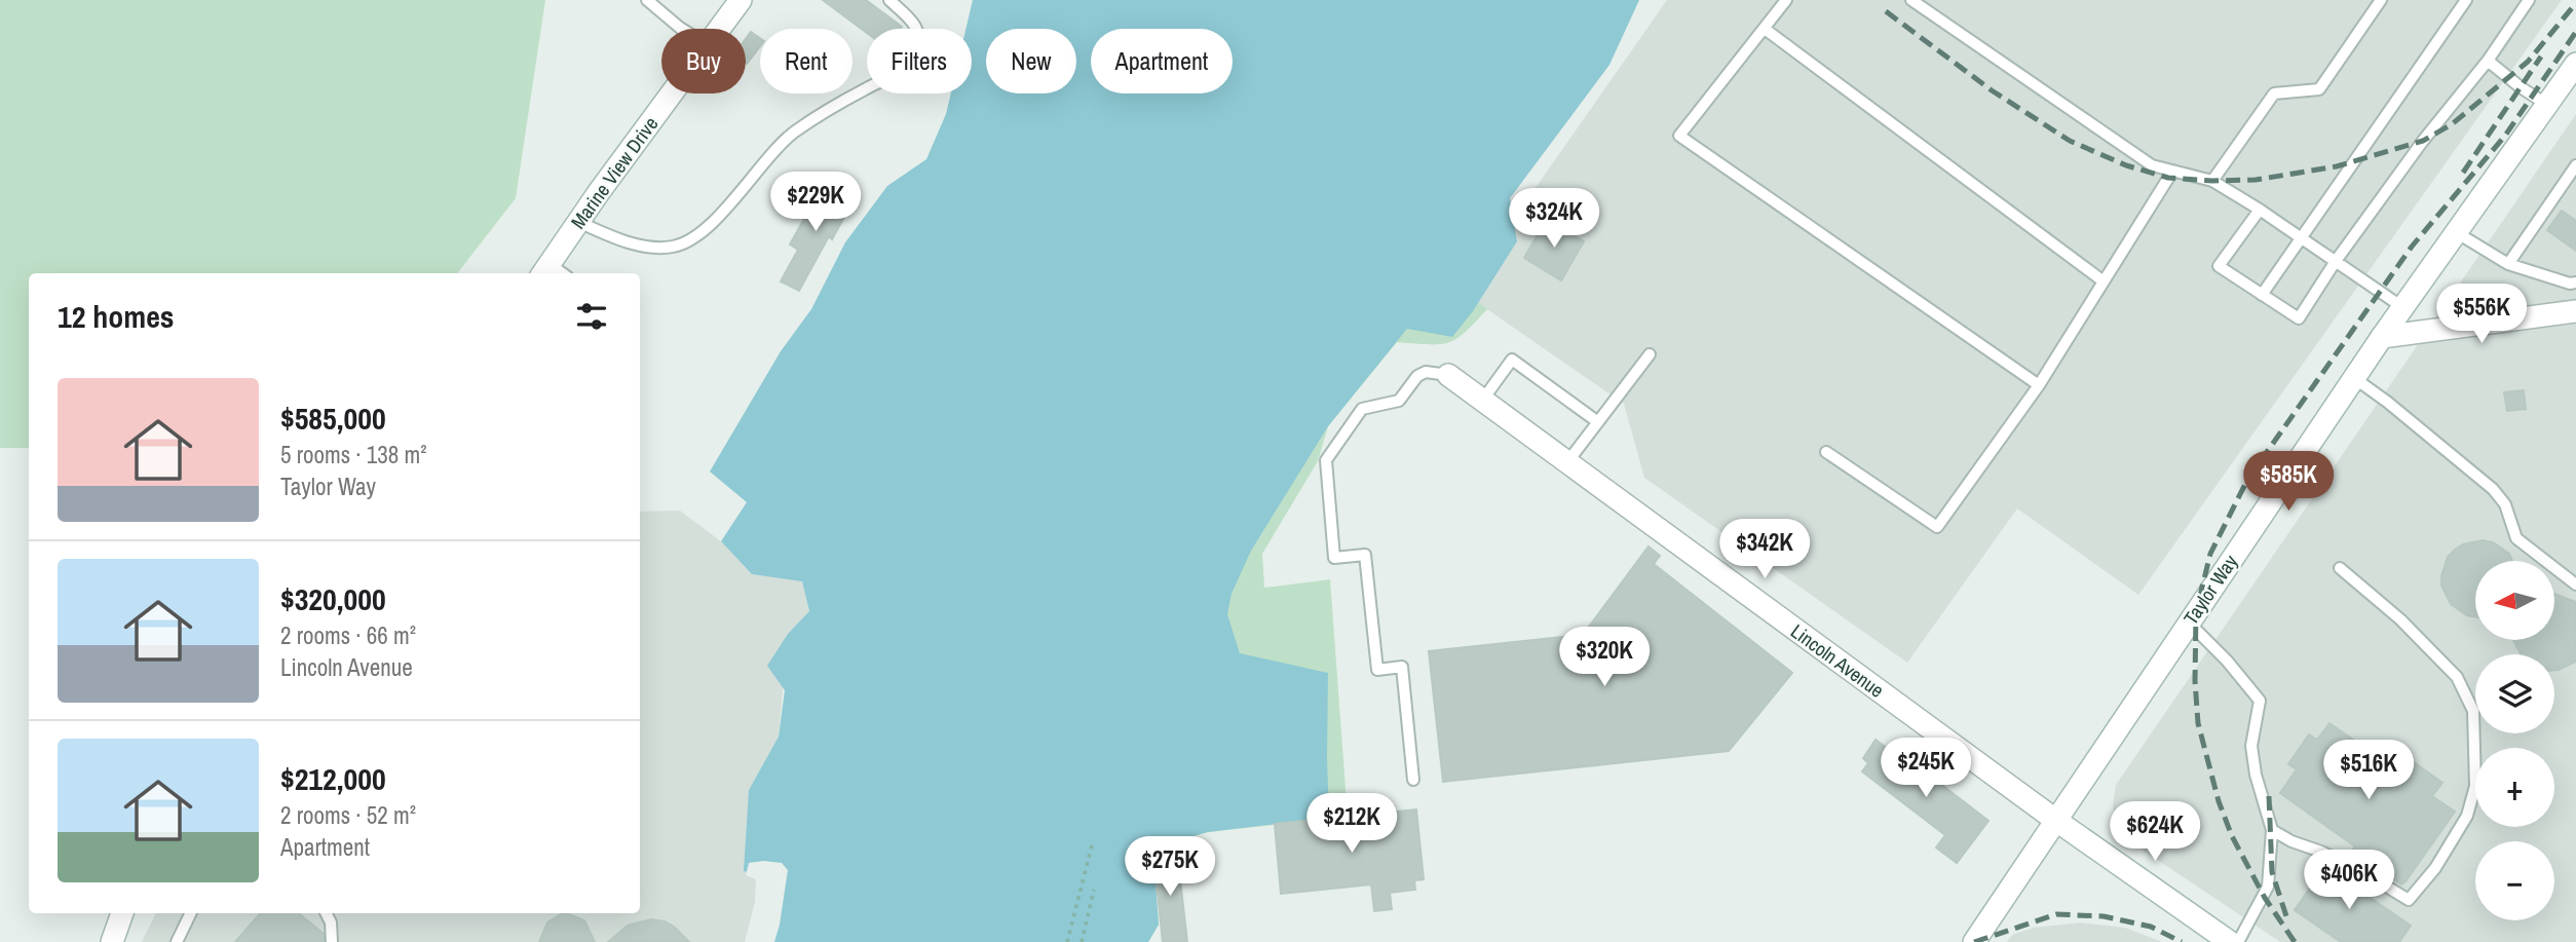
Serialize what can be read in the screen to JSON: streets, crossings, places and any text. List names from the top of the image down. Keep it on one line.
{"streets":{"street":["Marine View Drive","Taylor Way","Lincoln Avenue"]},"crossings":[["Taylor Way","Lincoln Avenue"]],"north":"left","page":{"chip":["Buy","Rent","Filters","New","Apartment"],"price":["$229K","$324K","$556K","$585K","$342K","$320K","$245K","$516K","$212K","$624K","$275K","$406K"],"heading":"12 homes","list":[{"name":"$585,000","note":"5 rooms · 138 m² · Taylor Way"},{"name":"$320,000","note":"2 rooms · 66 m² · Lincoln Avenue"},{"name":"$212,000","note":"2 rooms · 52 m² · Apartment"}],"map_buttons":["+","−"]}}
